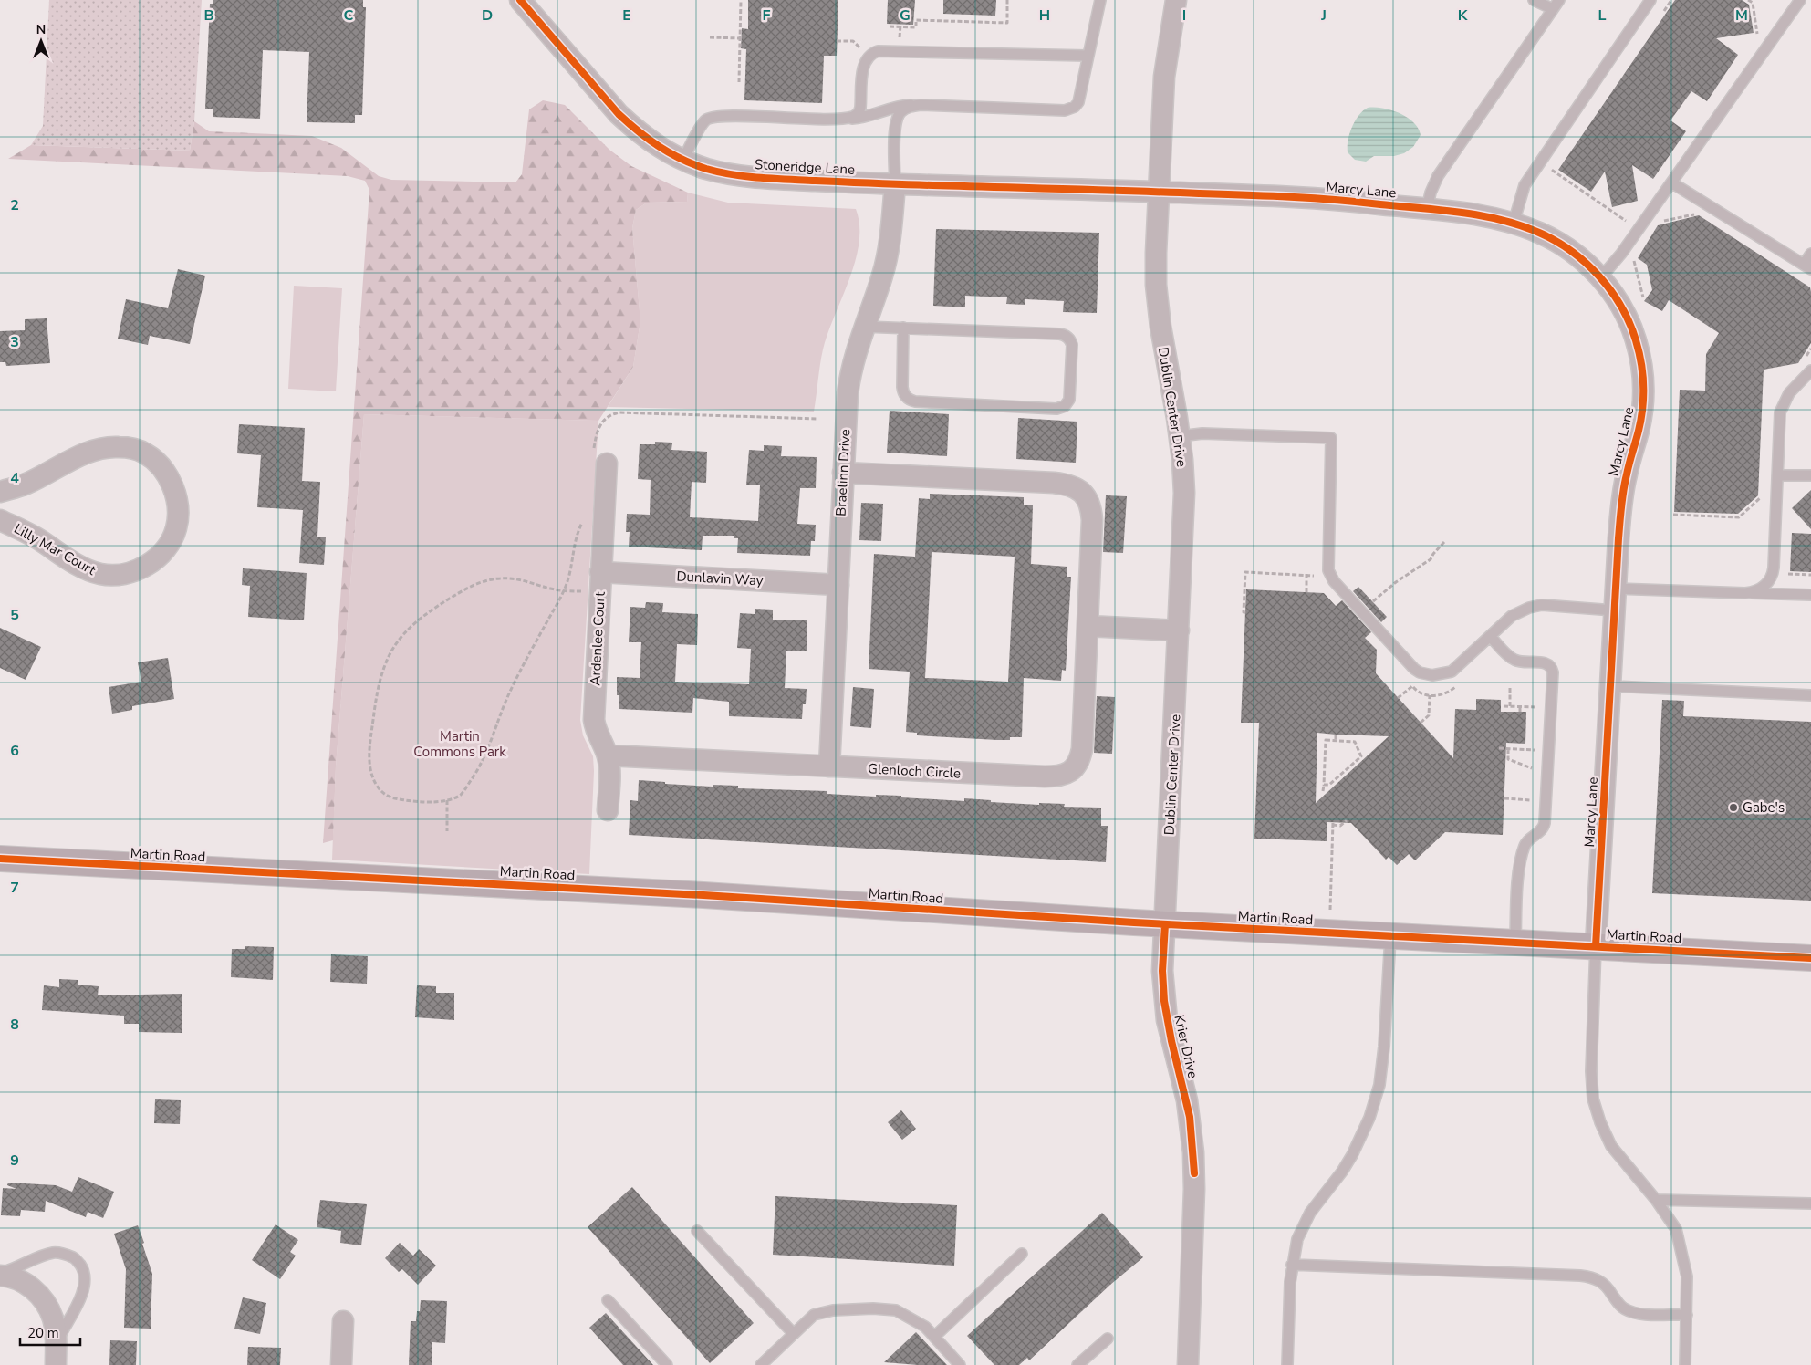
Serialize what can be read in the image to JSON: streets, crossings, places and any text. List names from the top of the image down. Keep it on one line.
{"streets":{"street":["Stoneridge Lane","Marcy Lane","Dublin Center Drive","Braelinn Drive","Lilly Mar Court","Dunlavin Way","Ardenlee Court","Glenloch Circle","Martin Road","Krier Drive"]},"crossings":[["Stoneridge Lane","Marcy Lane"],["Stoneridge Lane","Dublin Center Drive"],["Stoneridge Lane","Braelinn Drive"],["Marcy Lane","Dublin Center Drive"],["Marcy Lane","Martin Road"],["Dublin Center Drive","Martin Road"],["Dublin Center Drive","Krier Drive"],["Braelinn Drive","Dunlavin Way"],["Braelinn Drive","Glenloch Circle"],["Dunlavin Way","Ardenlee Court"],["Ardenlee Court","Glenloch Circle"],["Martin Road","Krier Drive"]],"parks":["Martin Commons Park"],"places":["Gabe's"],"scale_bar":"20 m","north":"top","grid":{"columns":["B","C","D","E","F","G","H","I","J","K","L","M"],"rows":["2","3","4","5","6","7","8","9"]}}
